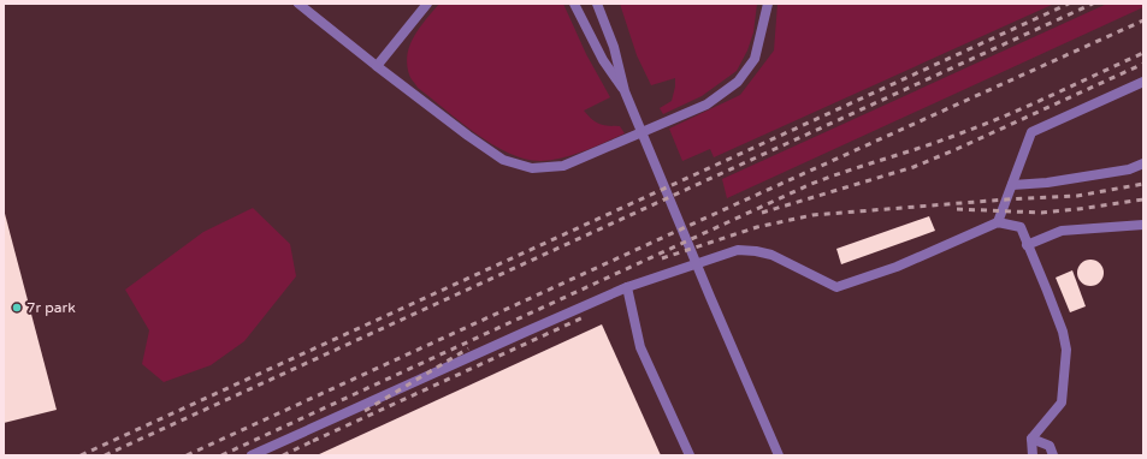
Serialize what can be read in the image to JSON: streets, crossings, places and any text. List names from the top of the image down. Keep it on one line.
{"places":["7r park"]}
